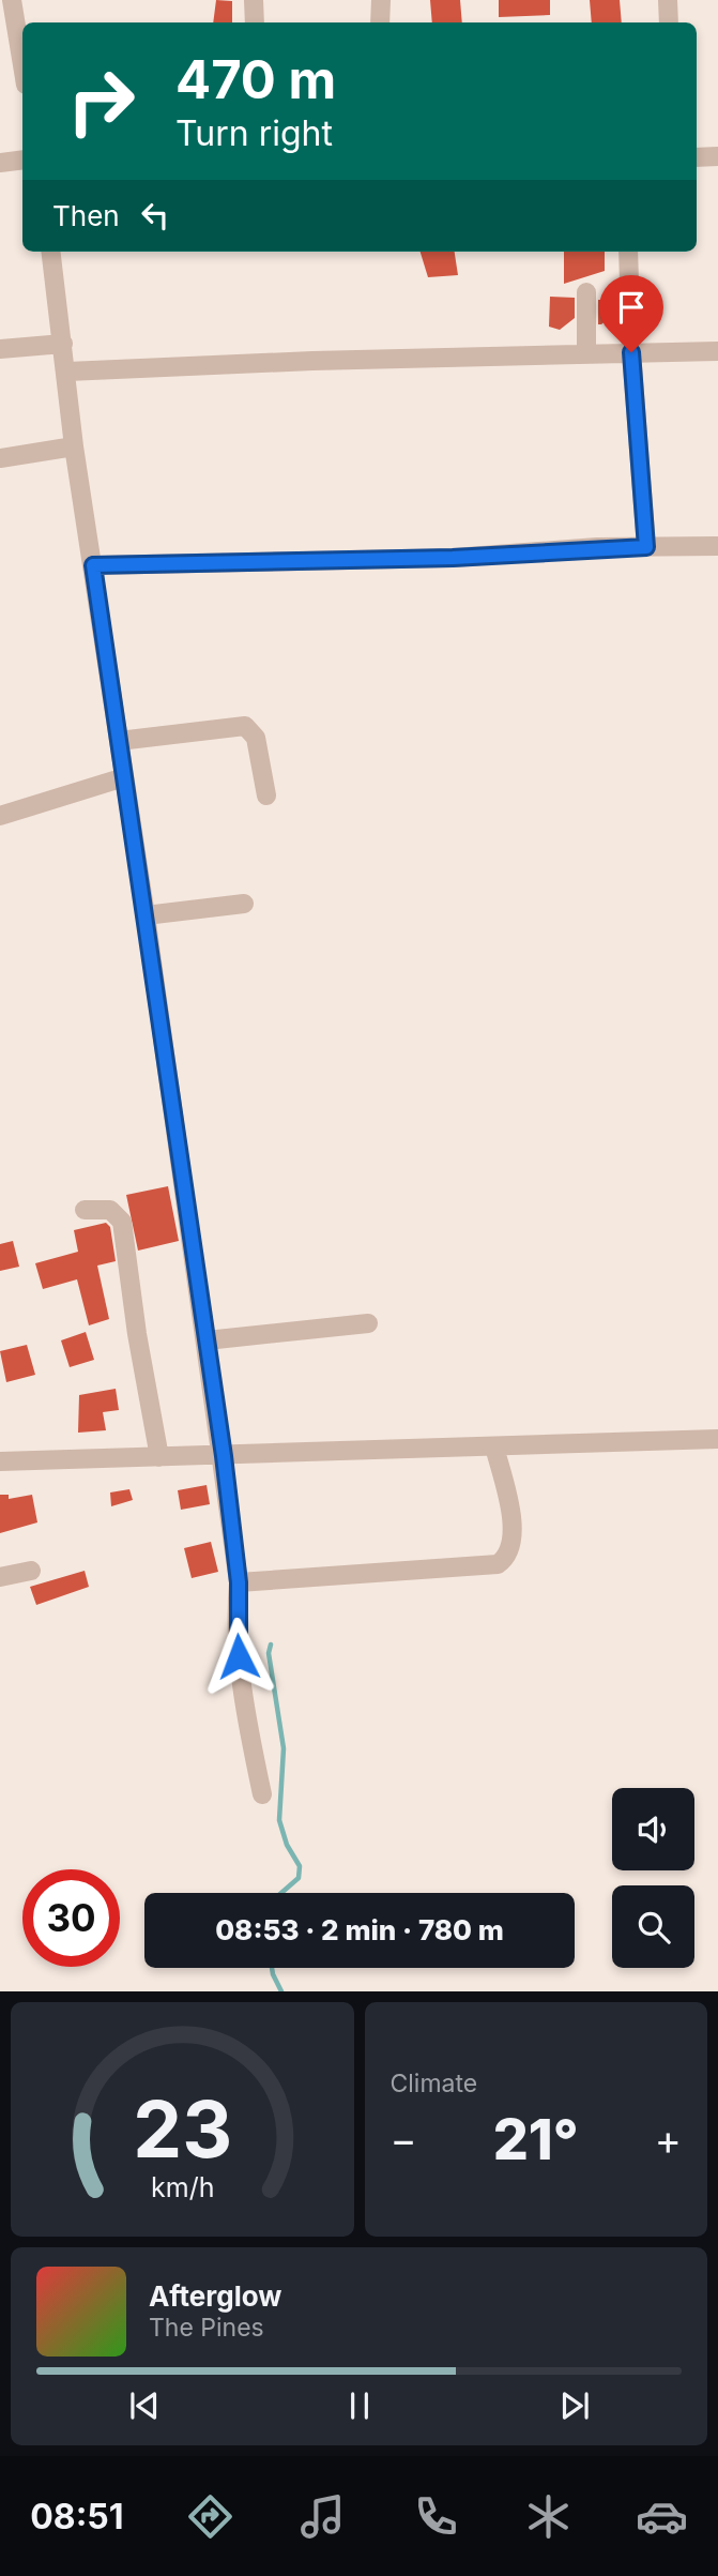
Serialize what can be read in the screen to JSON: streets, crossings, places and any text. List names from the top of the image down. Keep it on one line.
{"page":{"turn":["470 m","Turn right"],"then":"Then","limit":"30","trip":"08:53 · 2 min · 780 m","tile":"Climate","heat":["−","21°","+"],"song":["Afterglow","The Pines"],"tabs":"08:51","gauge":["23","km/h"]}}
